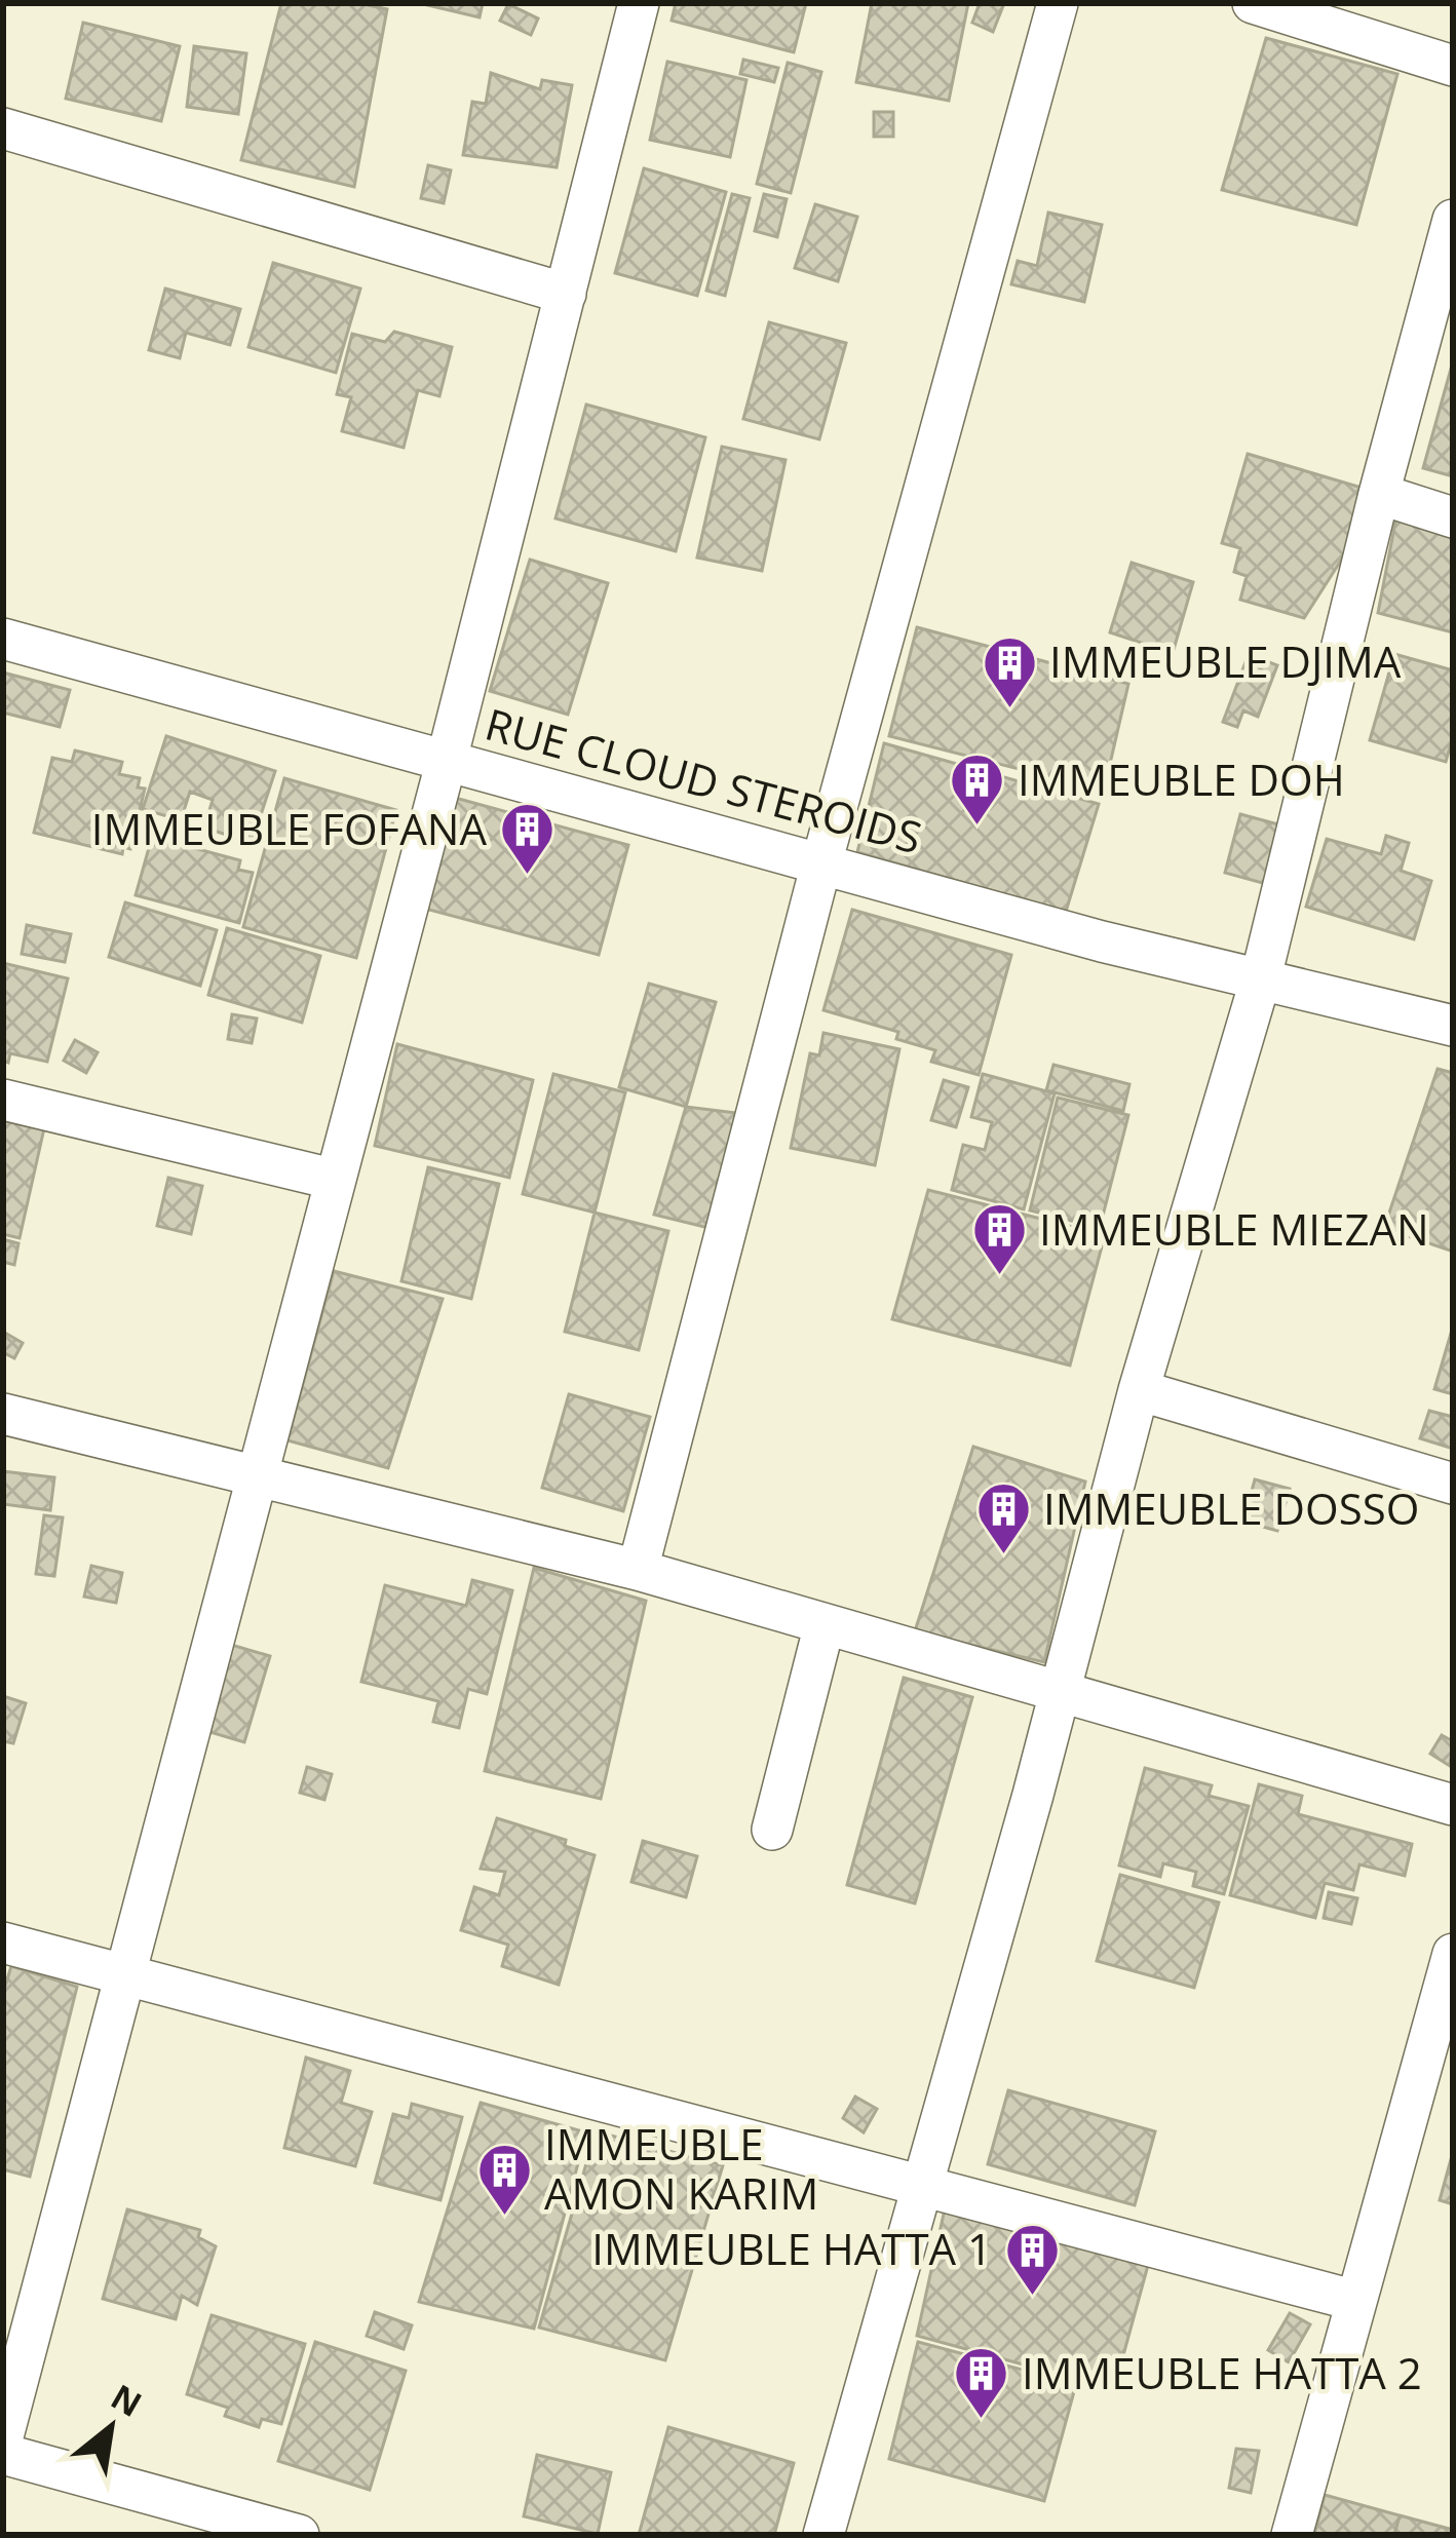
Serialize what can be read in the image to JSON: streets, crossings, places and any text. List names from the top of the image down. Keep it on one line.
{"streets":{"street":["RUE CLOUD STEROIDS"]},"places":{"building":["IMMEUBLE DJIMA","IMMEUBLE DOH","IMMEUBLE FOFANA","IMMEUBLE MIEZAN","IMMEUBLE DOSSO","IMMEUBLE AMON KARIM","IMMEUBLE HATTA 1","IMMEUBLE HATTA 2"]},"north":"top right"}
